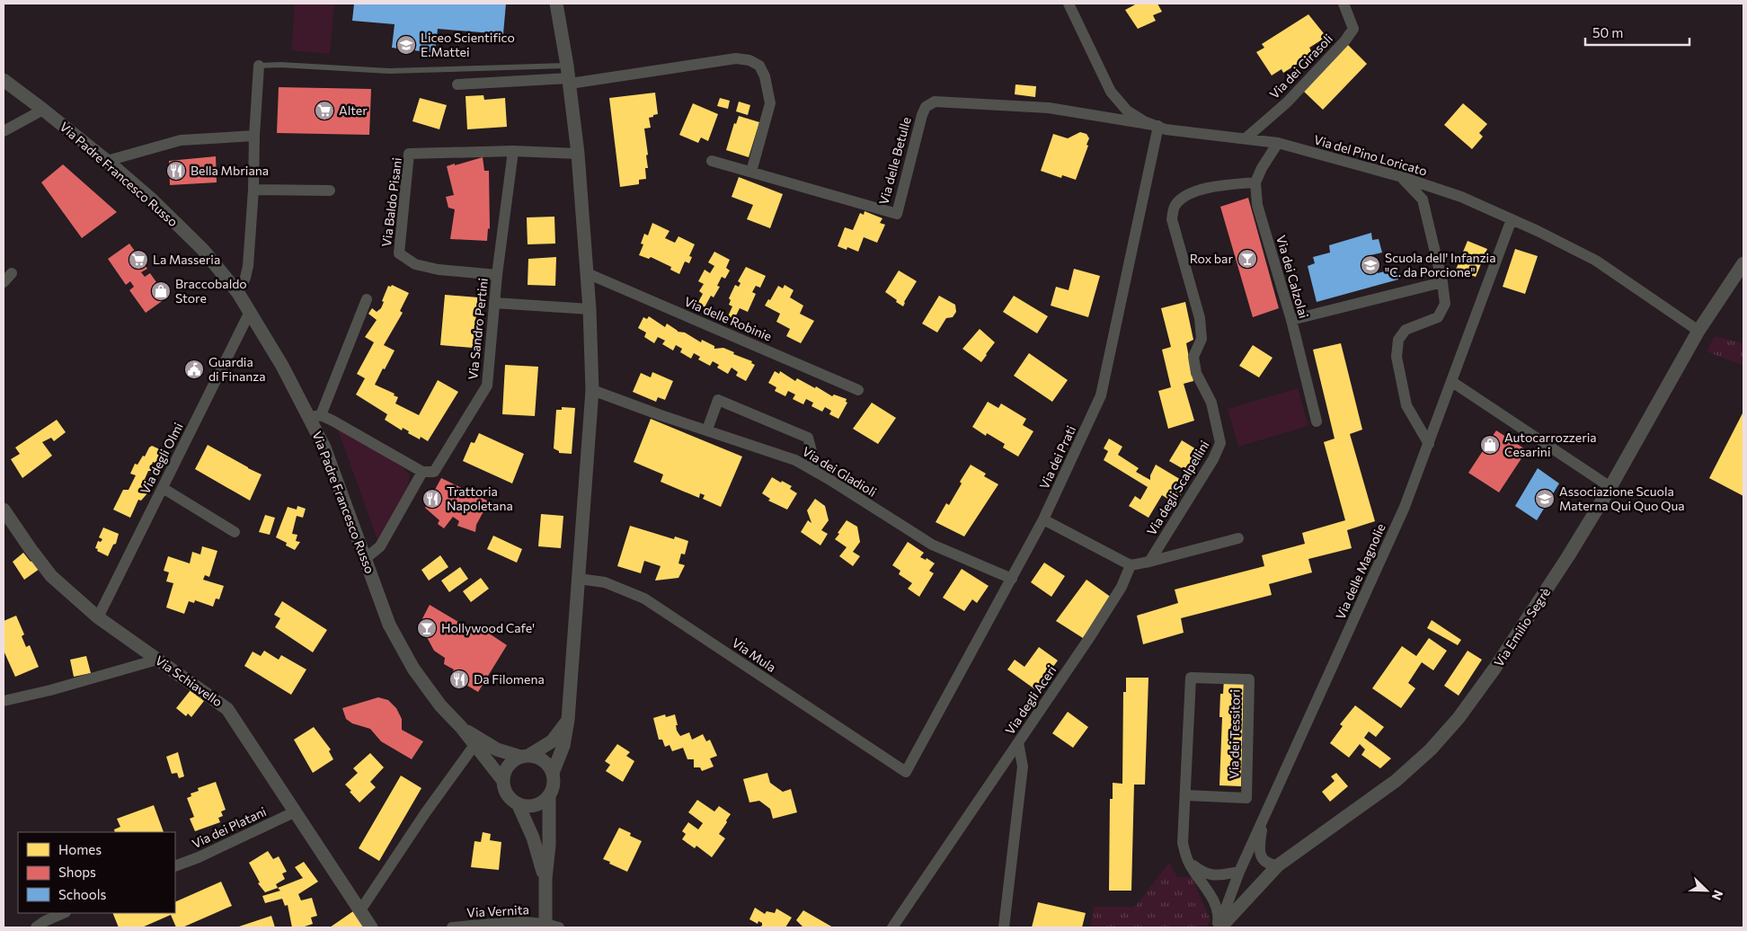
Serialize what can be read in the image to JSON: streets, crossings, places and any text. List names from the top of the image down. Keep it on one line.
{"streets":{"street":["Via dei Girasoli","Via del Pino Loricato","Via delle Betulle","Via Padre Francesco Russo","Via Baldo Pisani","Via dei Calzolai","Via delle Robinie","Via Sandro Pertini","Via dei Prati","Via degli Olmi","Via dei Gladioli","Via degli Scalpellini","Via delle Magnolie","Via Emilio Segrè","Via Mula","Via Schiavello","Via degli Aceri","Via dei Tessitori","Via dei Platani","Via Vernita"]},"crossings":[["Via dei Girasoli","Via del Pino Loricato"],["Via del Pino Loricato","Via delle Betulle"],["Via del Pino Loricato","Via dei Prati"],["Via del Pino Loricato","Via delle Magnolie"],["Via del Pino Loricato","Via Emilio Segrè"],["Via delle Betulle","Via dei Prati"],["Via Padre Francesco Russo","Via degli Olmi"],["Via Baldo Pisani","Via Sandro Pertini"],["Via dei Calzolai","Via degli Scalpellini"],["Via dei Prati","Via dei Gladioli"],["Via dei Prati","Via Mula"],["Via degli Olmi","Via Schiavello"],["Via delle Magnolie","Via Emilio Segrè"],["Via delle Magnolie","Via dei Tessitori"],["Via Emilio Segrè","Via dei Tessitori"],["Via Schiavello","Via dei Platani"]],"places":{"school or university":["Liceo Scientifico E.Mattei","Scuola dell' Infanzia \"C. da Porcione\"","Associazione Scuola Materna Qui Quo Qua"],"supermarket":["Alter","La Masseria"],"restaurant":["Bella Mbriana","Trattoria Napoletana","Da Filomena"],"bar":["Rox bar","Hollywood Cafe'"],"shop":["Braccobaldo Store","Autocarrozzeria Cesarini"],"public building":["Guardia di Finanza"]},"legend":["Homes","Shops","Schools"],"scale_bar":"50 m","north":"bottom right"}
